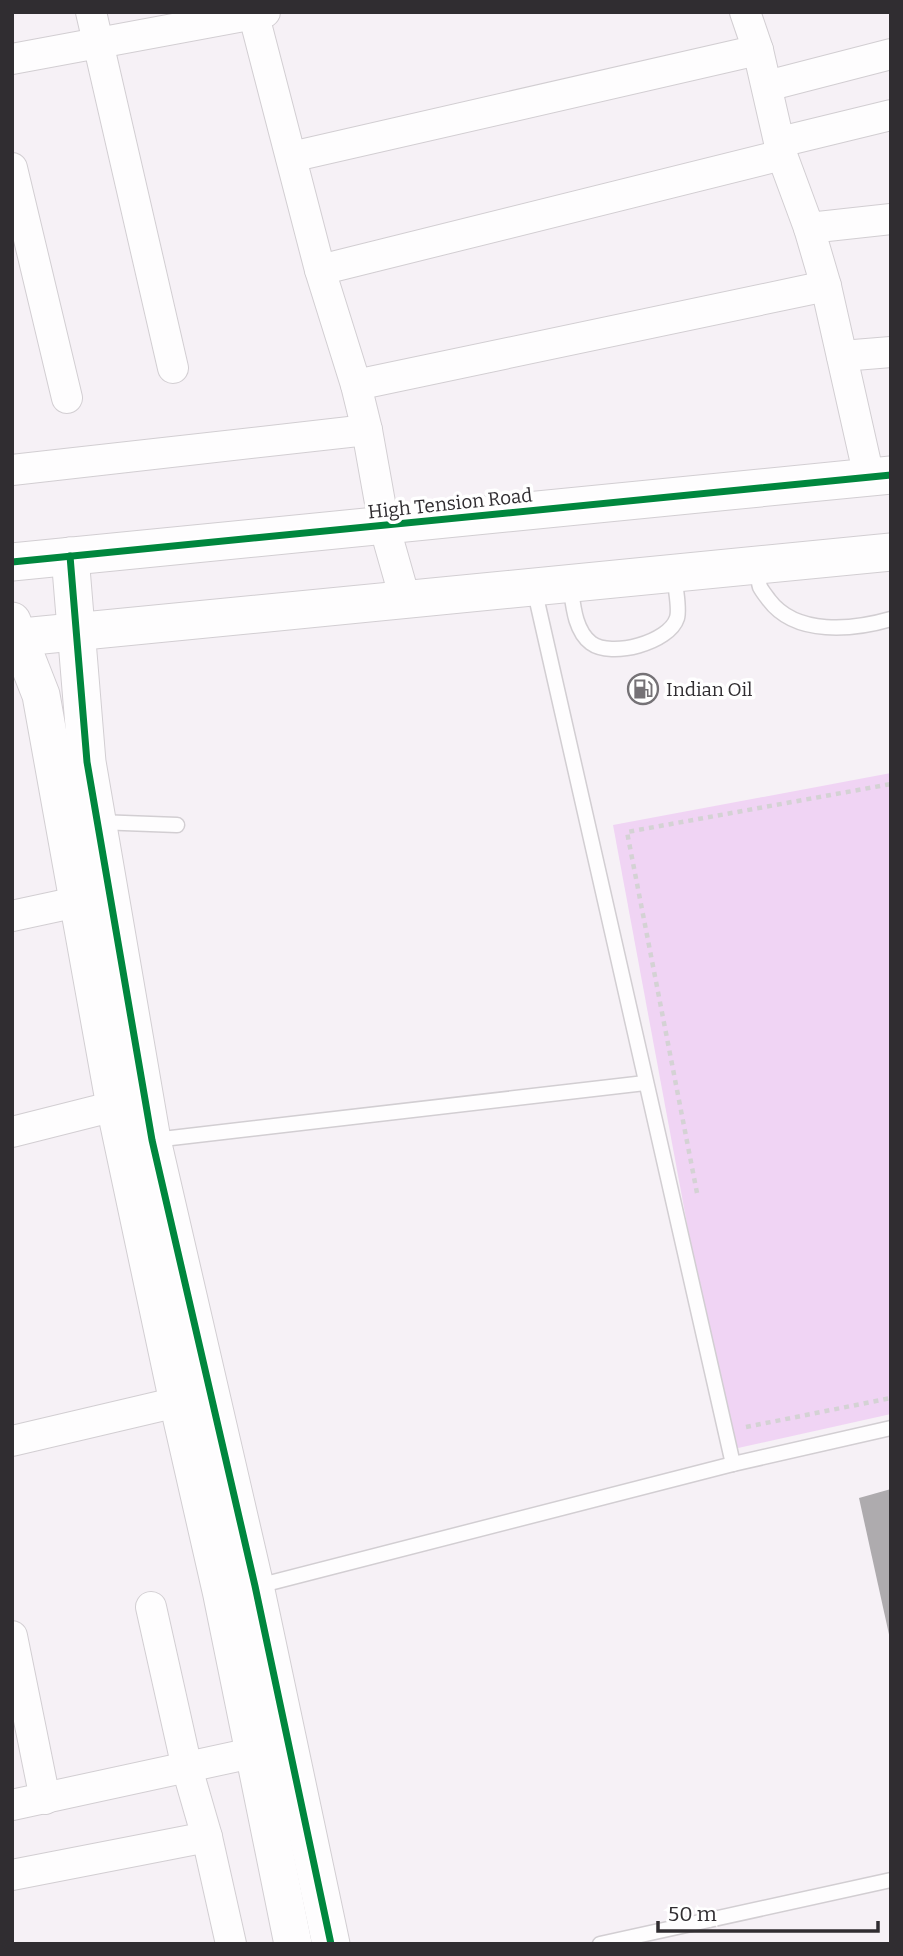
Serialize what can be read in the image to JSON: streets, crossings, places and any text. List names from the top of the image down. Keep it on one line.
{"streets":{"street":["High Tension Road"]},"places":{"fuel station":["Indian Oil"]},"scale_bar":"50 m"}
